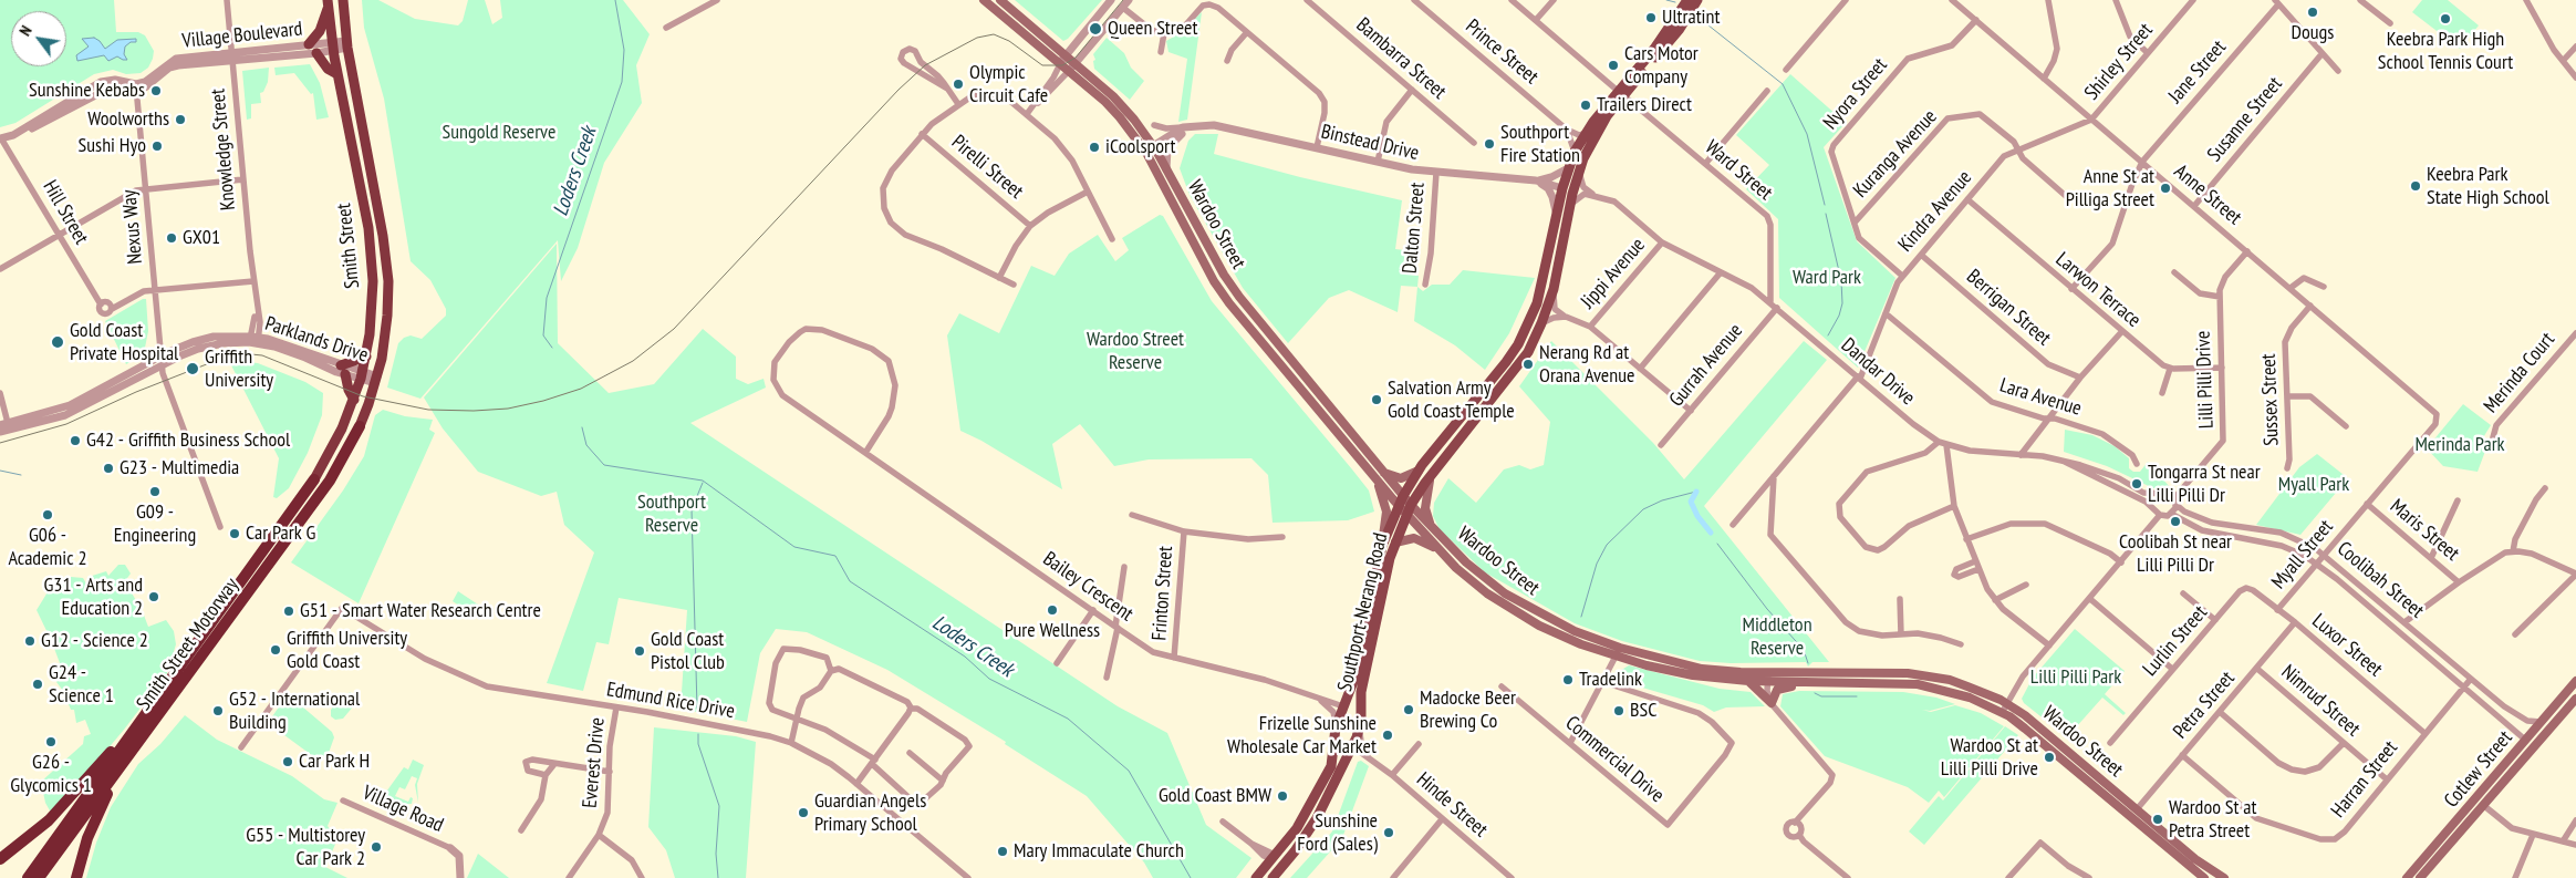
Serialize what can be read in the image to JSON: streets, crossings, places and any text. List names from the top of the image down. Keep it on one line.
{"streets":{"highway":["Smith Street","Smith Street Motorway"],"main road":["Wardoo Street","Southport-Nerang Road","Cotlew Street"],"street":["Village Boulevard","Prince Street","Bambarra Street","Shirley Street","Jane Street","Nyora Street","Susanne Street","Binstead Drive","Knowledge Street","Kuranga Avenue","Pirelli Street","Ward Street","Anne Street","Kindra Avenue","Hill Street","Nexus Way","Dalton Street","Jippi Avenue","Larwon Terrace","Berrigan Street","Parklands Drive","Gurrah Avenue","Dandar Drive","Merinda Court","Lilli Pilli Drive","Lara Avenue","Sussex Street","Maris Street","Myall Street","Coolibah Street","Bailey Crescent","Frinton Street","Lurlin Street","Luxor Street","Edmund Rice Drive","Nimrud Street","Petra Street","Commercial Drive","Everest Drive","Harran Street","Hinde Street","Village Road"]},"crossings":[["Village Boulevard","Knowledge Street"],["Village Boulevard","Nexus Way"],["Village Boulevard","Smith Street"],["Shirley Street","Anne Street"],["Shirley Street","Kindra Avenue"],["Jane Street","Anne Street"],["Jane Street","Larwon Terrace"],["Nyora Street","Kuranga Avenue"],["Nyora Street","Anne Street"],["Nyora Street","Kindra Avenue"],["Susanne Street","Anne Street"],["Binstead Drive","Wardoo Street"],["Binstead Drive","Dalton Street"],["Binstead Drive","Southport-Nerang Road"],["Knowledge Street","Parklands Drive"],["Kuranga Avenue","Kindra Avenue"],["Ward Street","Dandar Drive"],["Ward Street","Southport-Nerang Road"],["Anne Street","Kindra Avenue"],["Anne Street","Lilli Pilli Drive"],["Anne Street","Sussex Street"],["Anne Street","Myall Street"],["Kindra Avenue","Larwon Terrace"],["Kindra Avenue","Berrigan Street"],["Kindra Avenue","Dandar Drive"],["Kindra Avenue","Lara Avenue"],["Hill Street","Nexus Way"],["Wardoo Street","Southport-Nerang Road"],["Wardoo Street","Petra Street"],["Nexus Way","Parklands Drive"],["Smith Street","Parklands Drive"],["Smith Street","Smith Street Motorway"],["Jippi Avenue","Dandar Drive"],["Gurrah Avenue","Dandar Drive"],["Dandar Drive","Southport-Nerang Road"],["Lilli Pilli Drive","Coolibah Street"],["Maris Street","Myall Street"],["Myall Street","Coolibah Street"],["Myall Street","Luxor Street"],["Coolibah Street","Cotlew Street"],["Coolibah Street","Harran Street"],["Bailey Crescent","Frinton Street"],["Bailey Crescent","Southport-Nerang Road"],["Southport-Nerang Road","Hinde Street"],["Lurlin Street","Luxor Street"],["Luxor Street","Petra Street"],["Luxor Street","Harran Street"],["Edmund Rice Drive","Everest Drive"],["Nimrud Street","Petra Street"],["Nimrud Street","Harran Street"],["Petra Street","Harran Street"]],"water":["Loders Creek"],"parks":["Sungold Reserve","Ward Park","Wardoo Street Reserve","Merinda Park","Myall Park","Southport Reserve","Middleton Reserve","Lilli Pilli Park"],"places":["Dougs","Ultratint","Keebra Park High School Tennis Court","Queen Street","Cars Motor Company","Olympic Circuit Cafe","Sunshine Kebabs","Trailers Direct","Woolworths","Southport Fire Station","Sushi Hyo","iCoolsport","Keebra Park State High School","Anne St at Pilliga Street","GX01","Gold Coast Private Hospital","Nerang Rd at Orana Avenue","Griffith University","Salvation Army Gold Coast Temple","G42 - Griffith Business School","G23 - Multimedia","Tongarra St near Lilli Pilli Dr","G09 - Engineering","G06 - Academic 2","Coolibah St near Lilli Pilli Dr","Car Park G","G31 - Arts and Education 2","Pure Wellness","G51 - Smart Water Research Centre","G12 - Science 2","Griffith University Gold Coast","Gold Coast Pistol Club","Tradelink","G24 - Science 1","Madocke Beer Brewing Co","G52 - International Building","BSC","Frizelle Sunshine Wholesale Car Market","G26 - Glycomics 1","Wardoo St at Lilli Pilli Drive","Car Park H","Gold Coast BMW","Guardian Angels Primary School","Wardoo St at Petra Street","Sunshine Ford (Sales)","G55 - Multistorey Car Park 2","Mary Immaculate Church"],"north":"top left"}
